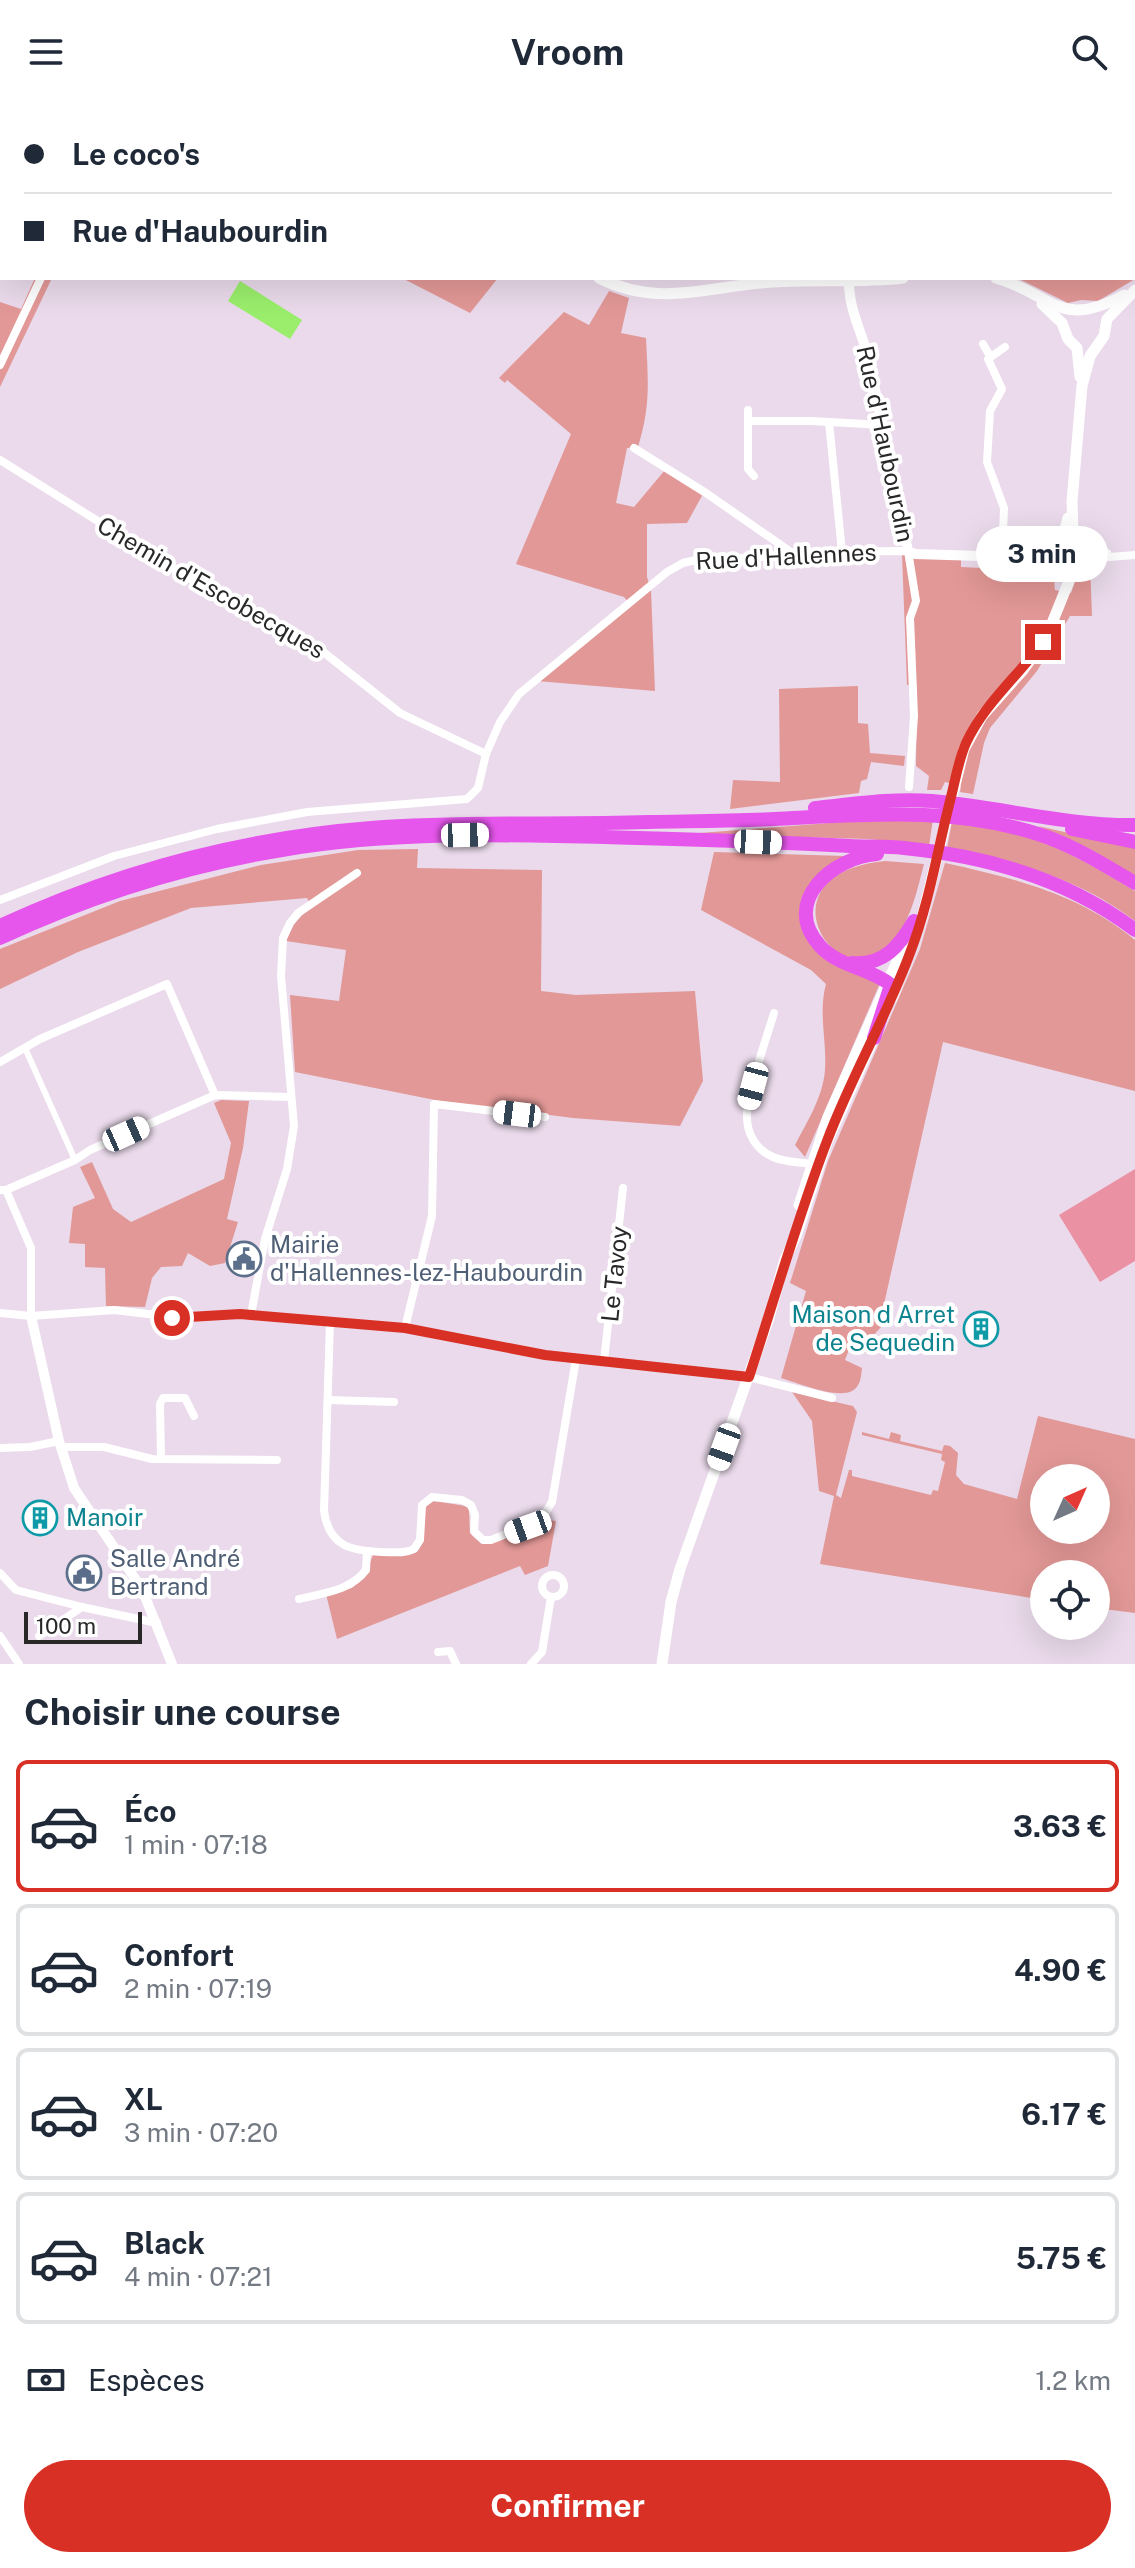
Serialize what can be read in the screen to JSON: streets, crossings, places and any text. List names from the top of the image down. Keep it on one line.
{"streets":{"street":["Rue d'Haubourdin","Rue d'Hallennes","Chemin d'Escobecques","Le Tavoy"]},"crossings":[["Rue d'Haubourdin","Rue d'Hallennes"],["Rue d'Hallennes","Chemin d'Escobecques"]],"places":{"public building":["Mairie d'Hallennes-lez-Haubourdin","Salle André Bertrand"],"building":["Maison d Arret de Sequedin","Manoir"]},"scale_bar":"100 m","north":"top right","page":{"header":"Vroom","banner":["Le coco's","Rue d'Haubourdin"],"bubble":"3 min","scale":"100 m","heading":"Choisir une course","list":[{"name":"Éco","note":"1 min · 07:18","value":"3.63 €"},{"name":"Confort","note":"2 min · 07:19","value":"4.90 €"},{"name":"XL","note":"3 min · 07:20","value":"6.17 €"},{"name":"Black","note":"4 min · 07:21","value":"5.75 €"}],"pay":["Espèces","1.2 km"],"buttons":"Confirmer"}}
